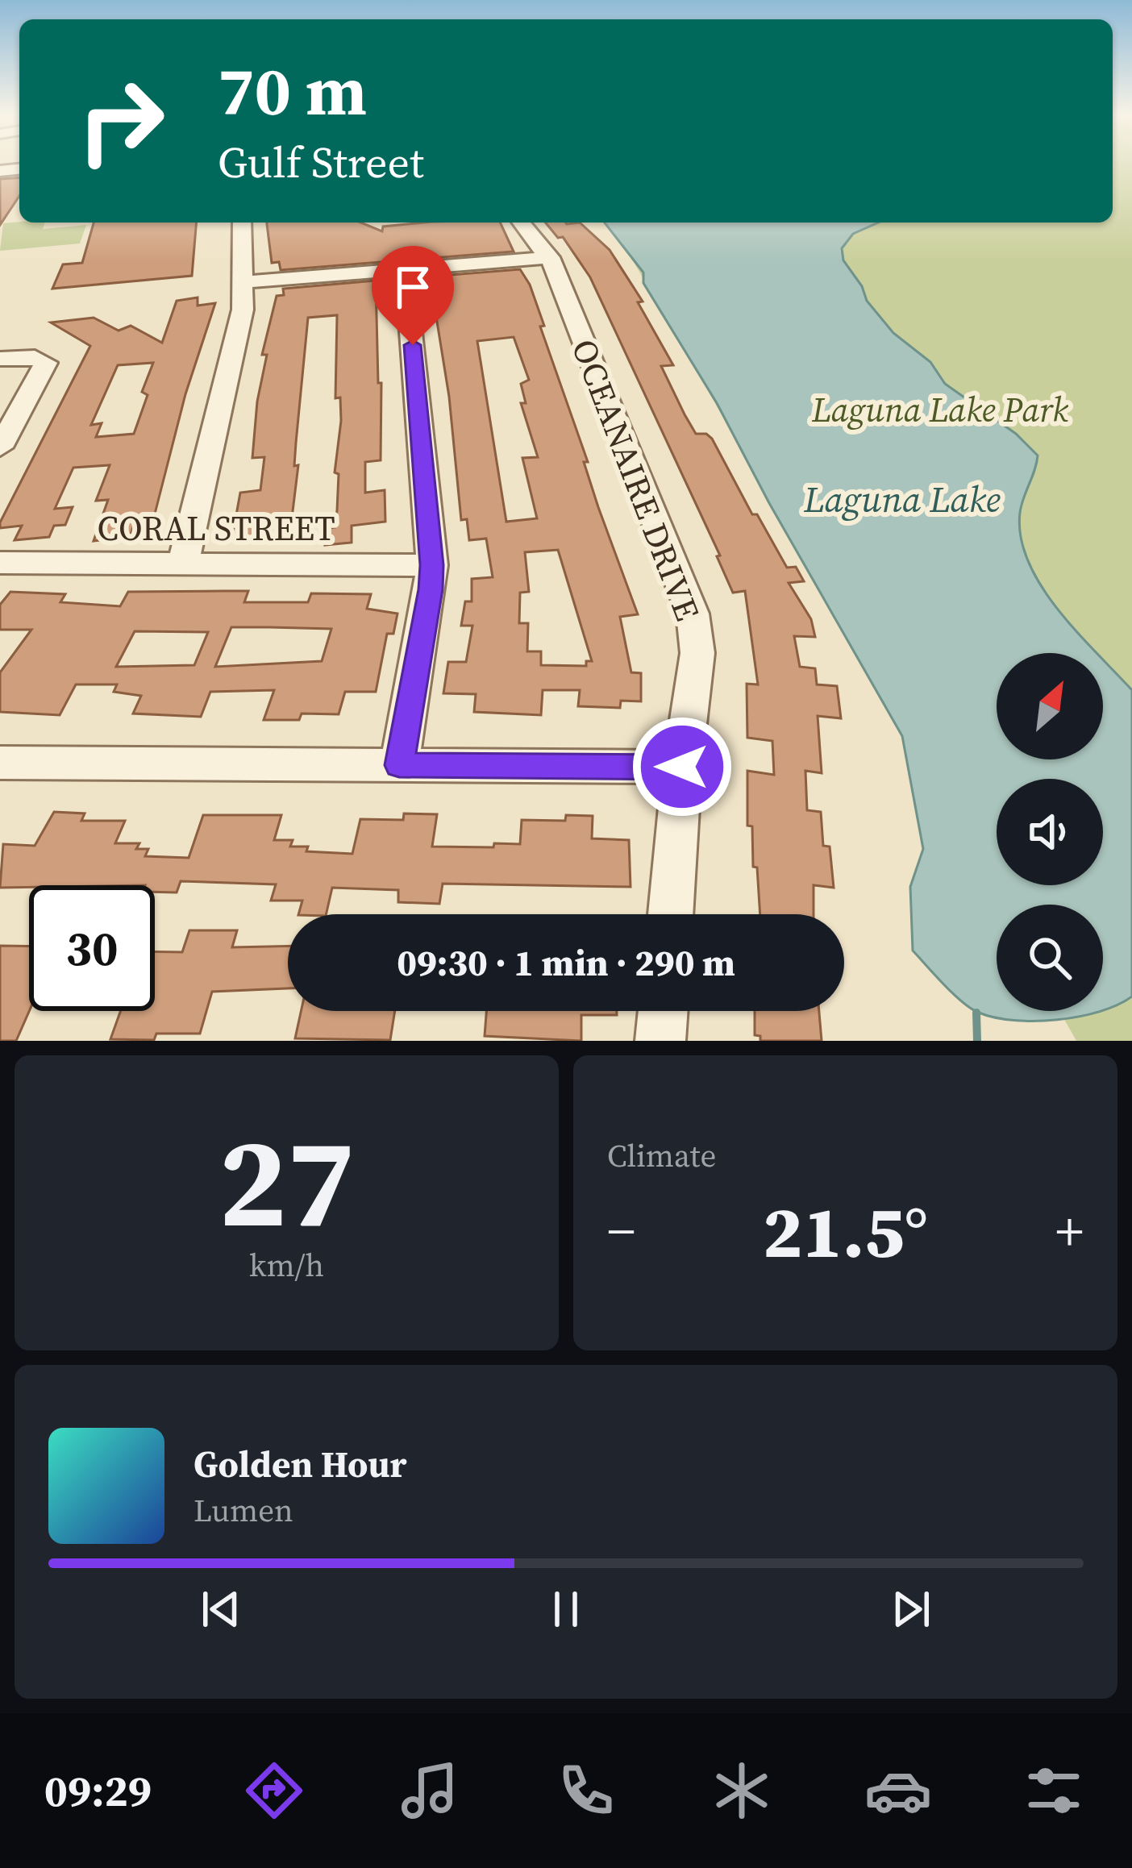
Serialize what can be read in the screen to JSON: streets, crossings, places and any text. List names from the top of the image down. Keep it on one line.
{"streets":{"street":["OCEANAIRE DRIVE","CORAL STREET"]},"water":["Laguna Lake"],"parks":["Laguna Lake Park"],"north":"top right","page":{"turn":["70 m","Gulf Street"],"limit":"30","trip":"09:30 · 1 min · 290 m","tile":[["27","km/h"],"Climate"],"heat":["−","21.5°","+"],"song":["Golden Hour","Lumen"],"tabs":"09:29"}}
